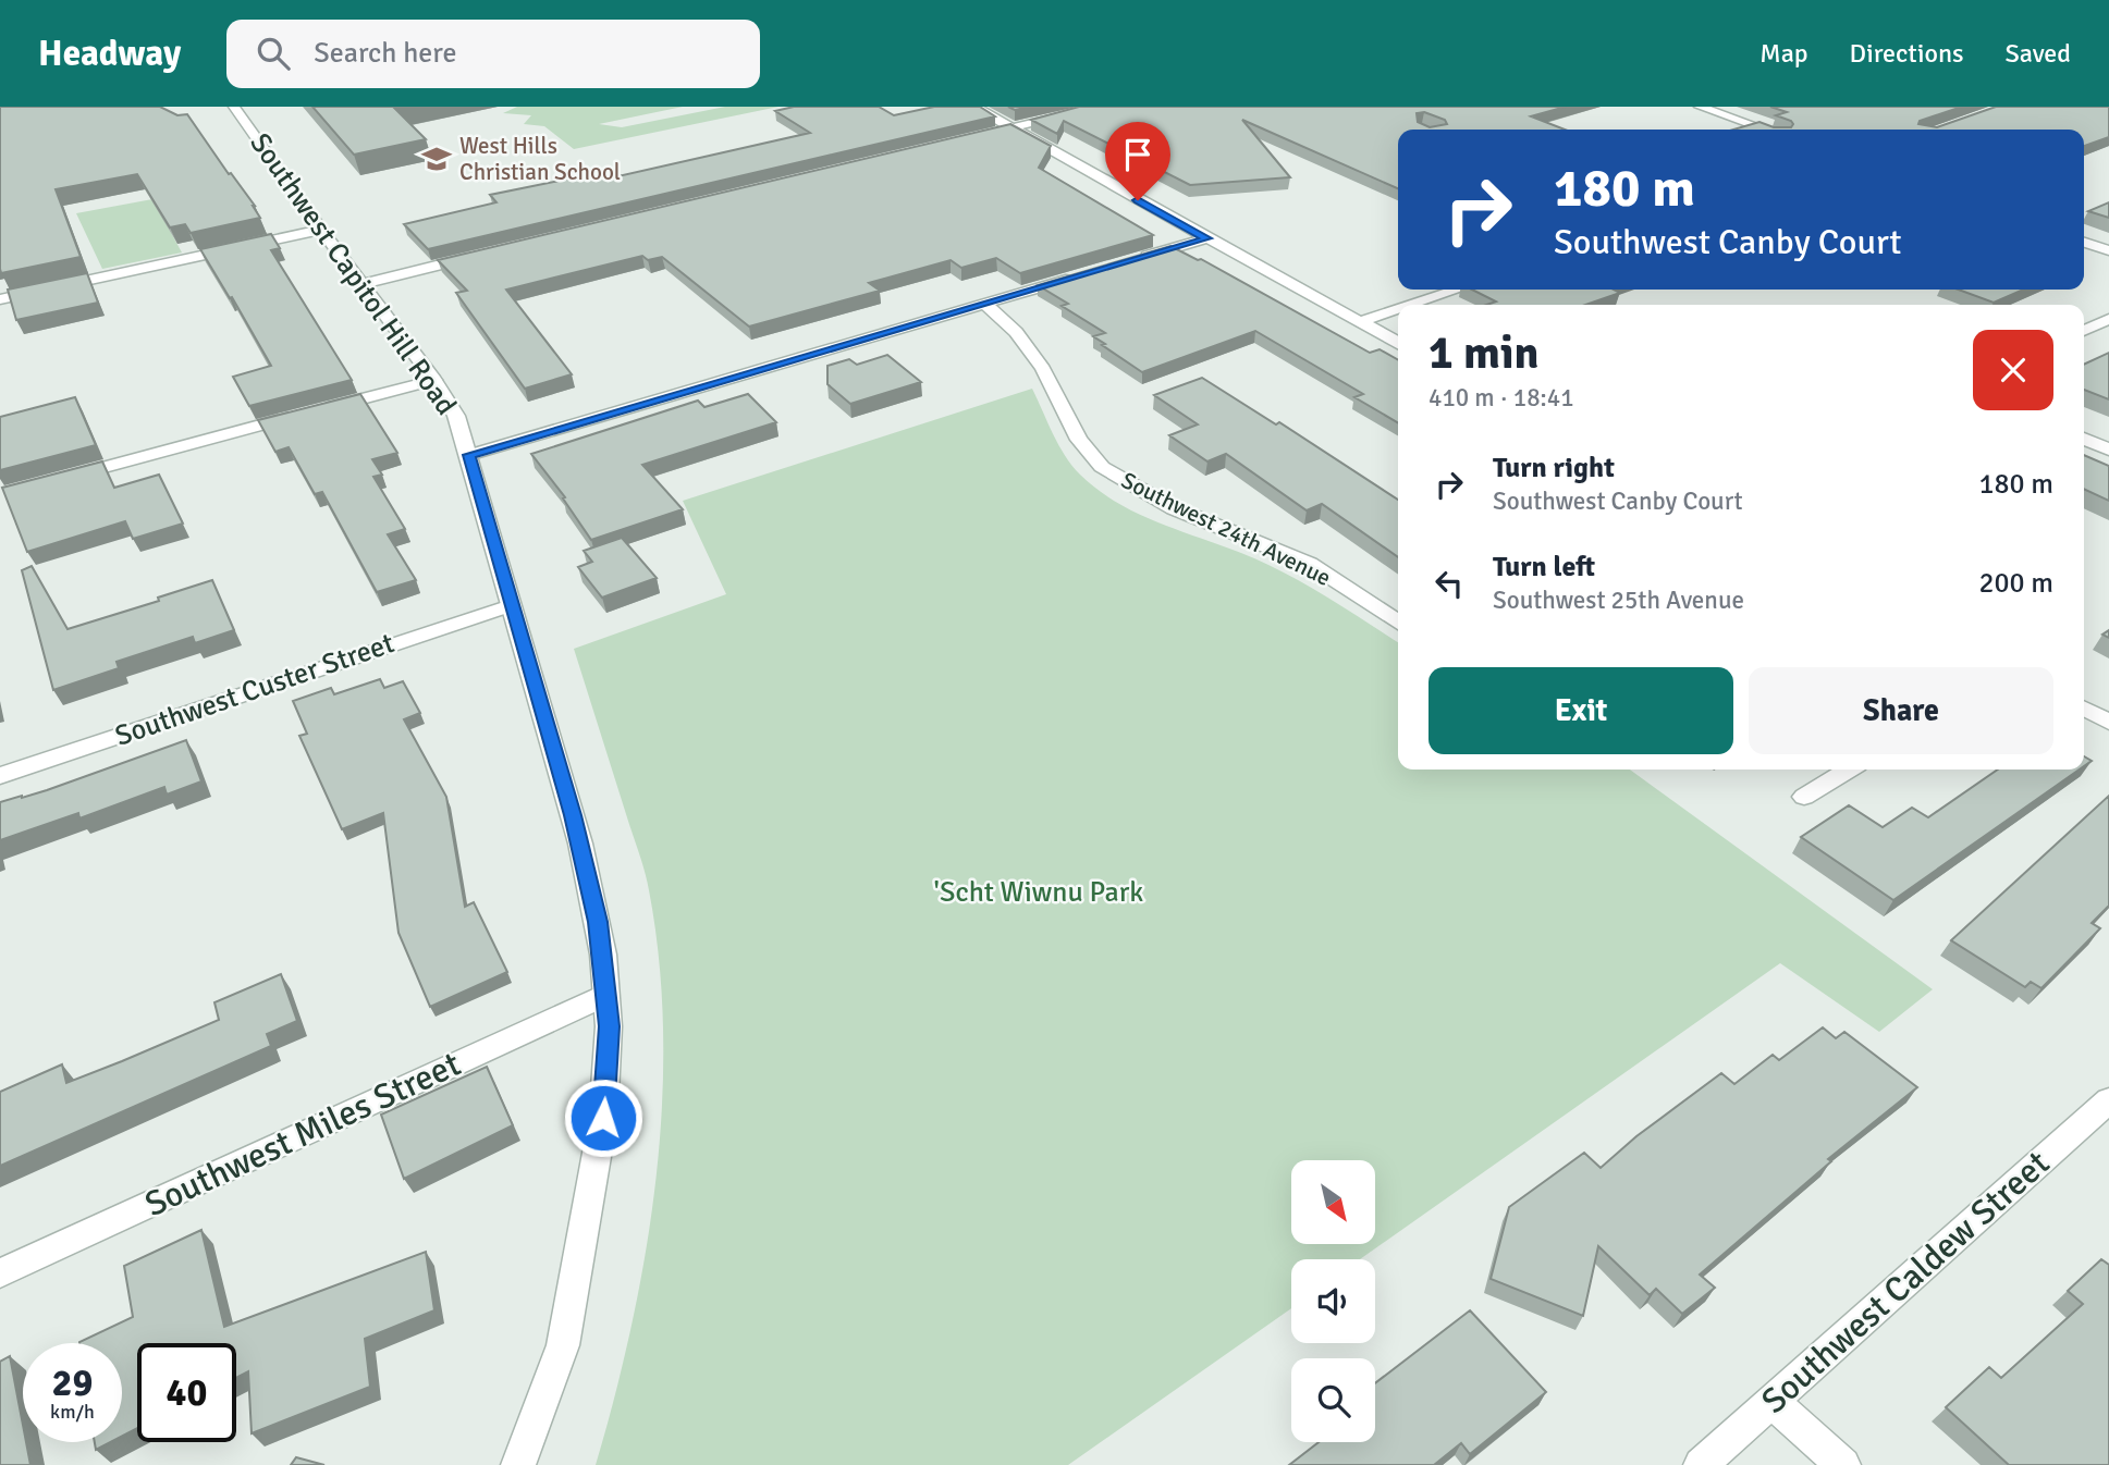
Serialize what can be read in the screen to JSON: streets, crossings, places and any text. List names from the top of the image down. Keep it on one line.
{"streets":{"street":["Southwest Capitol Hill Road","Southwest 24th Avenue","Southwest Custer Street","Southwest Miles Street","Southwest Caldew Street"]},"crossings":[["Southwest Capitol Hill Road","Southwest Custer Street"],["Southwest Capitol Hill Road","Southwest Miles Street"]],"parks":["'Scht Wiwnu Park"],"places":{"school or university":["West Hills Christian School"]},"north":"bottom right","page":{"header":"Headway","search":"Search here","nav":["Map","Directions","Saved"],"turn":["180 m","Southwest Canby Court"],"heading":["1 min","410 m · 18:41"],"list":[{"name":"Turn right","note":"Southwest Canby Court","value":"180 m"},{"name":"Turn left","note":"Southwest 25th Avenue","value":"200 m"}],"buttons":["Exit","Share"],"speed":"29 km/h","limit":"40"}}
